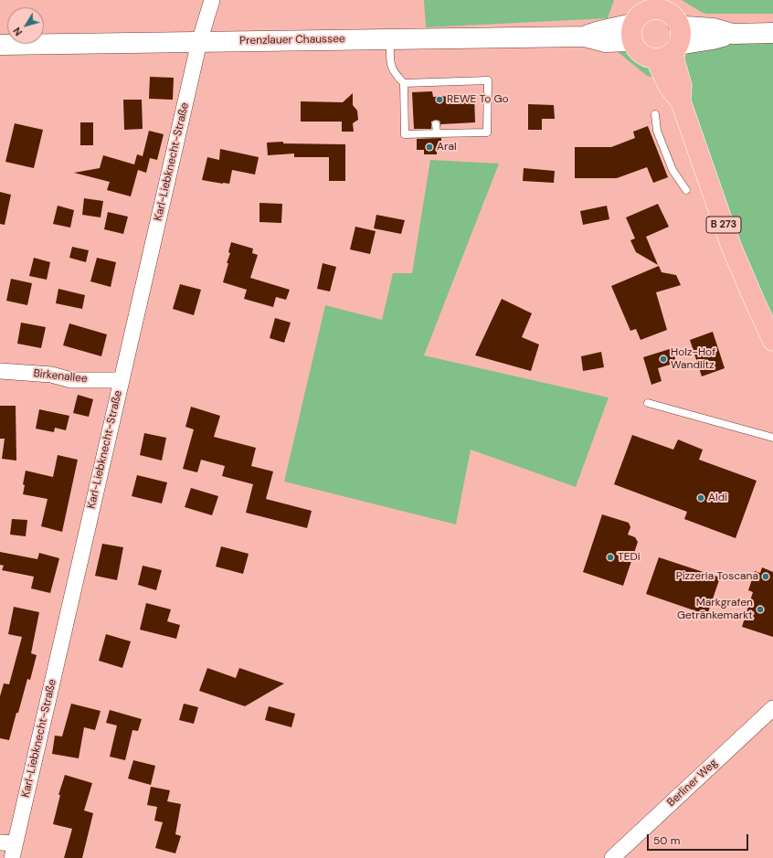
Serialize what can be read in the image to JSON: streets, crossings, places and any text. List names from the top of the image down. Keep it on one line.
{"streets":{"main road":["Prenzlauer Chaussee","B 273"],"street":["Karl-Liebknecht-Straße","Birkenallee","Berliner Weg"]},"crossings":[["Prenzlauer Chaussee","Karl-Liebknecht-Straße"],["Prenzlauer Chaussee","B 273"],["Karl-Liebknecht-Straße","Birkenallee"]],"places":["REWE To Go","Aral","Holz-Hof Wandlitz","Aldi","TEDi","Pizzeria Toscana","Markgrafen Getränkemarkt"],"scale_bar":"50 m","north":"bottom left"}
